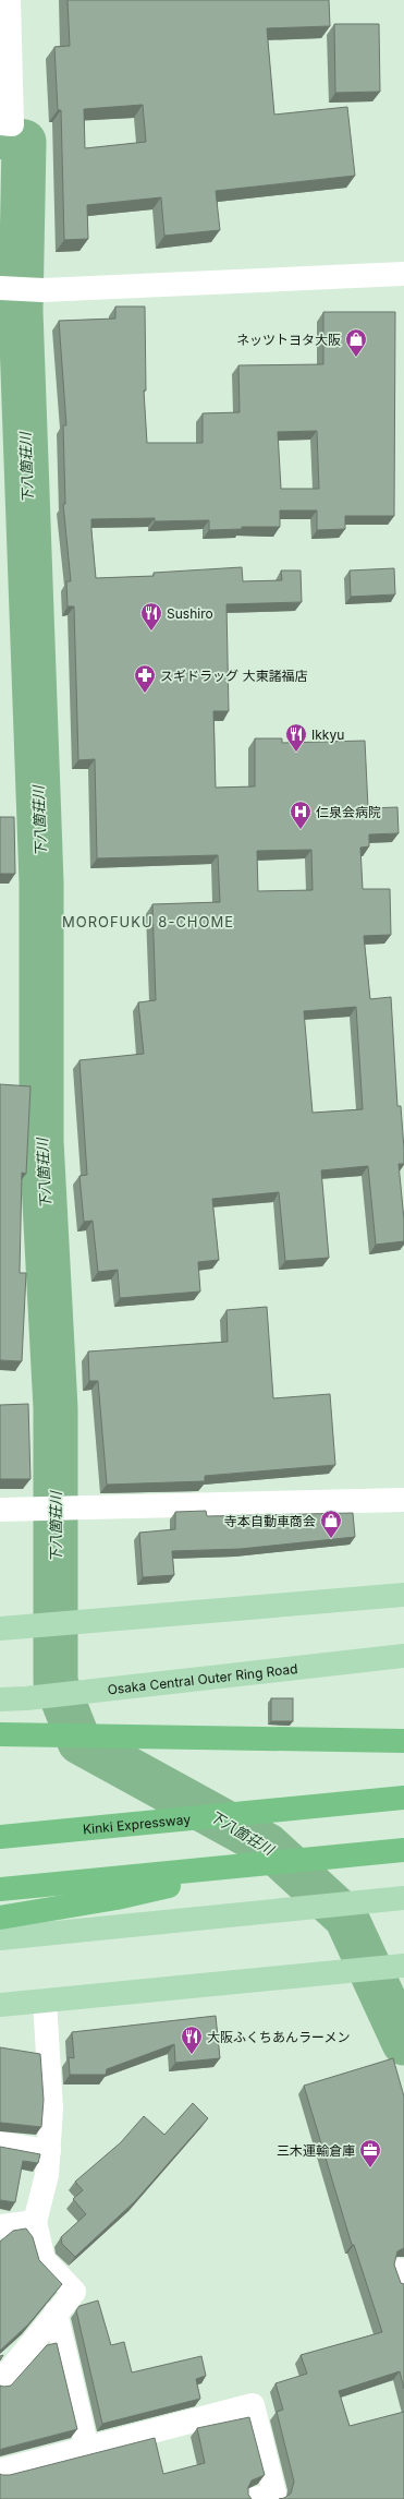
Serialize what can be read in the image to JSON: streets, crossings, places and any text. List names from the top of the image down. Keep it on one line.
{"streets":{"highway":["Kinki Expressway"],"main road":["Osaka Central Outer Ring Road"]},"districts":["MOROFUKU 8-CHOME"],"water":["下八箇荘川"],"places":{"shop":["ネッツトヨタ大阪","寺本自動車商会"],"restaurant":["Sushiro","Ikkyu","大阪ふくちあんラーメン"],"pharmacy":["スギドラッグ 大東諸福店"],"hospital":["仁泉会病院"],"office":["三木運輸倉庫"]}}
